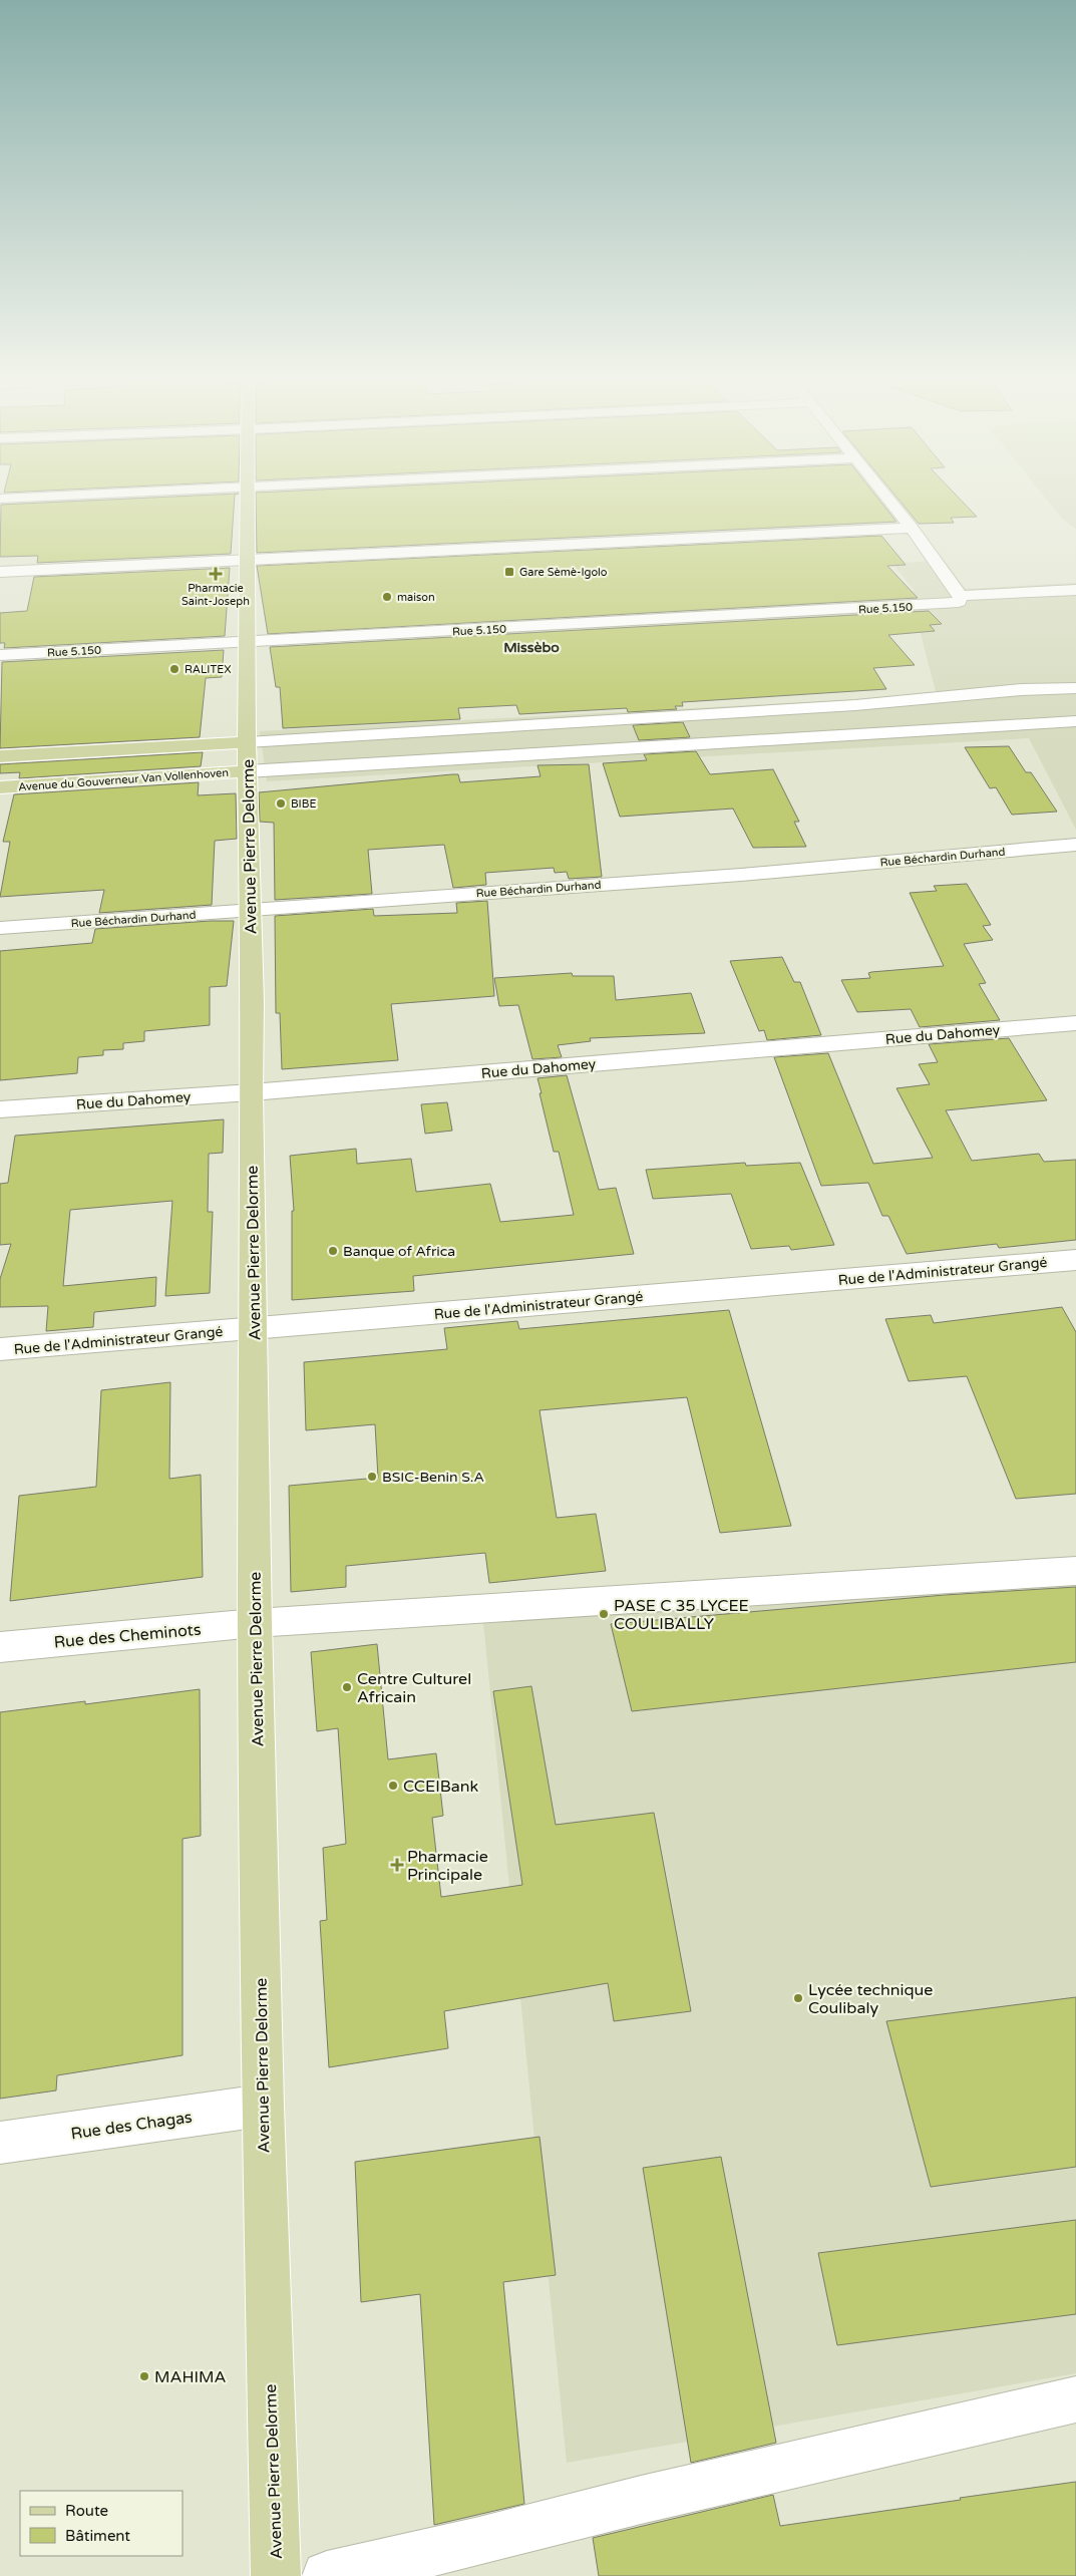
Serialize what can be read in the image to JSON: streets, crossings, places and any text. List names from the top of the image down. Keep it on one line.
{"streets":{"main road":["Avenue du Gouverneur Van Vollenhoven","Avenue Pierre Delorme"],"street":["Rue 5.150","Rue Béchardin Durhand","Rue du Dahomey","Rue de l'Administrateur Grangé","Rue des Cheminots","Rue des Chagas"]},"crossings":[["Rue 5.150","Avenue Pierre Delorme"],["Avenue du Gouverneur Van Vollenhoven","Avenue Pierre Delorme"],["Avenue Pierre Delorme","Rue Béchardin Durhand"],["Avenue Pierre Delorme","Rue du Dahomey"],["Avenue Pierre Delorme","Rue de l'Administrateur Grangé"],["Avenue Pierre Delorme","Rue des Cheminots"],["Avenue Pierre Delorme","Rue des Chagas"]],"districts":["Missèbo"],"places":{"transit":["Gare Sèmè-Igolo"],"health":["Pharmacie Saint-Joseph","Pharmacie Principale"],"other":["maison","RALITEX","BIBE","Banque of Africa","BSIC-Benin S.A","PASE C 35 LYCEE COULIBALLY","Centre Culturel Africain","CCEIBank","Lycée technique Coulibaly","MAHIMA"]},"legend":["Route","Bâtiment"]}
